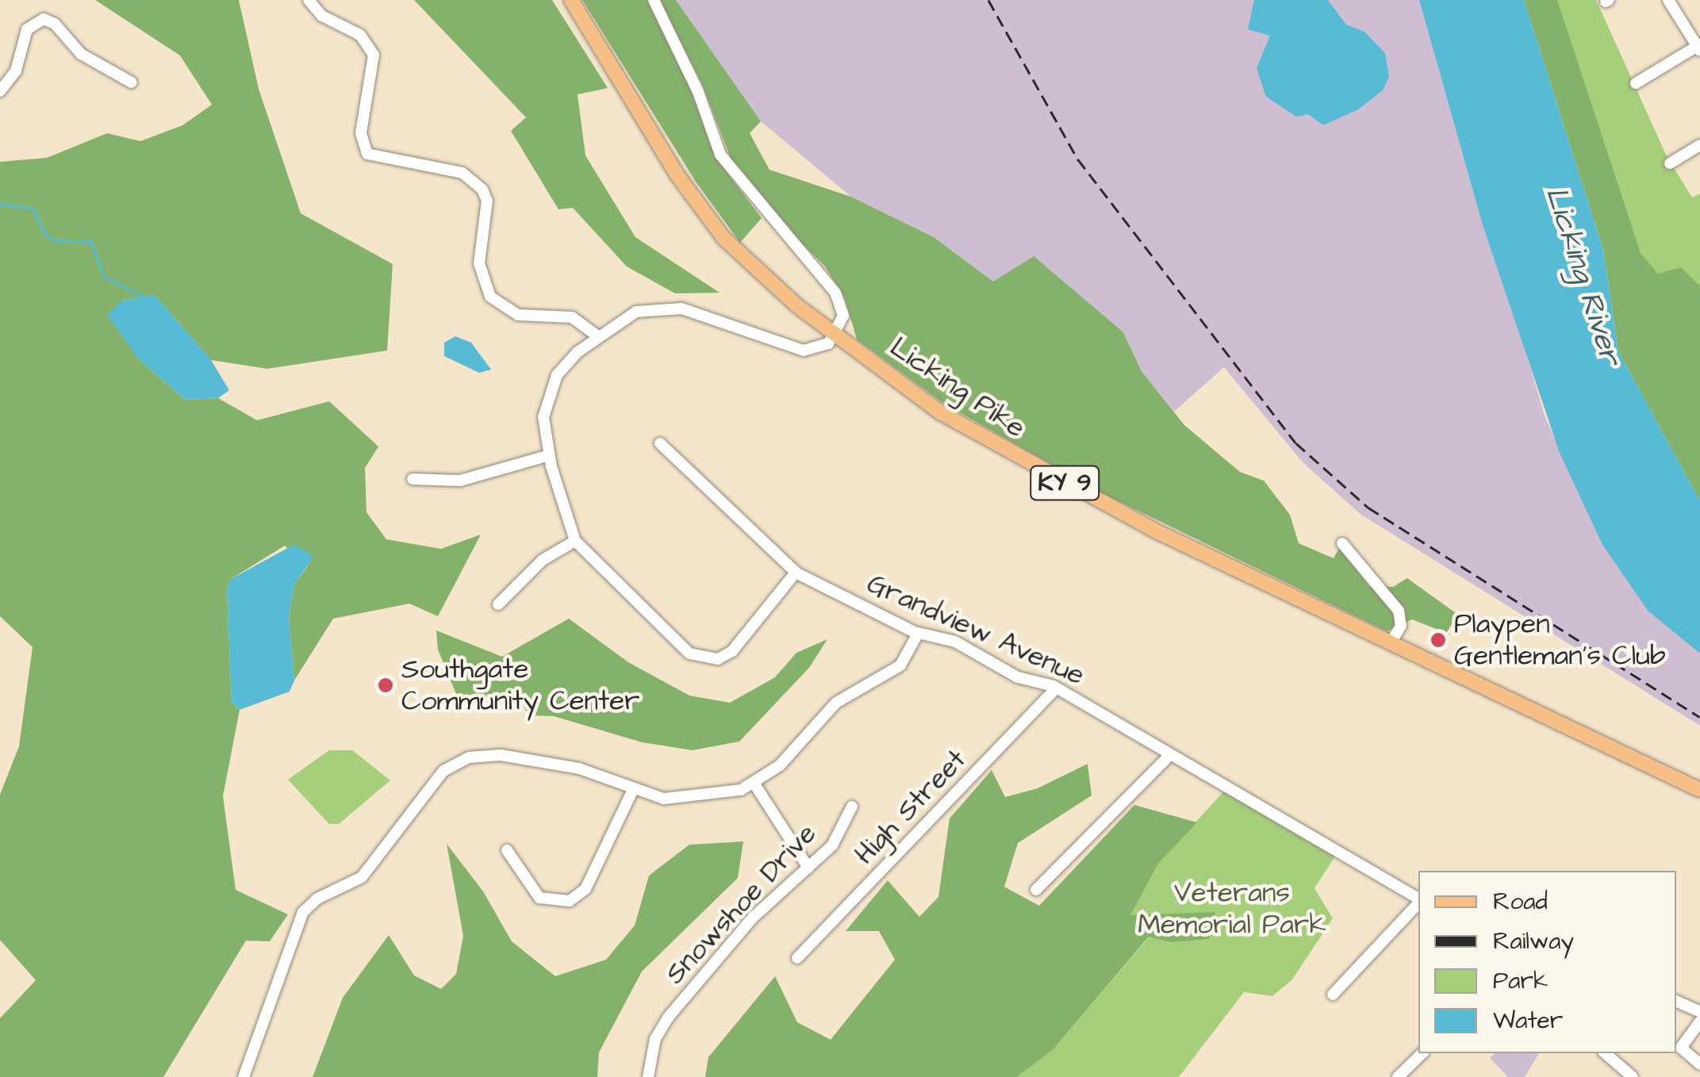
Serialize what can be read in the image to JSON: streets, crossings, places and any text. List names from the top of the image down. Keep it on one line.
{"streets":{"main road":["Licking Pike","KY 9"],"street":["Grandview Avenue","High Street","Snowshoe Drive"]},"crossings":[["Grandview Avenue","High Street"]],"water":["Licking River"],"parks":["Veterans Memorial Park"],"places":["Playpen Gentleman's Club","Southgate Community Center"],"legend":["Road","Railway","Park","Water"]}
